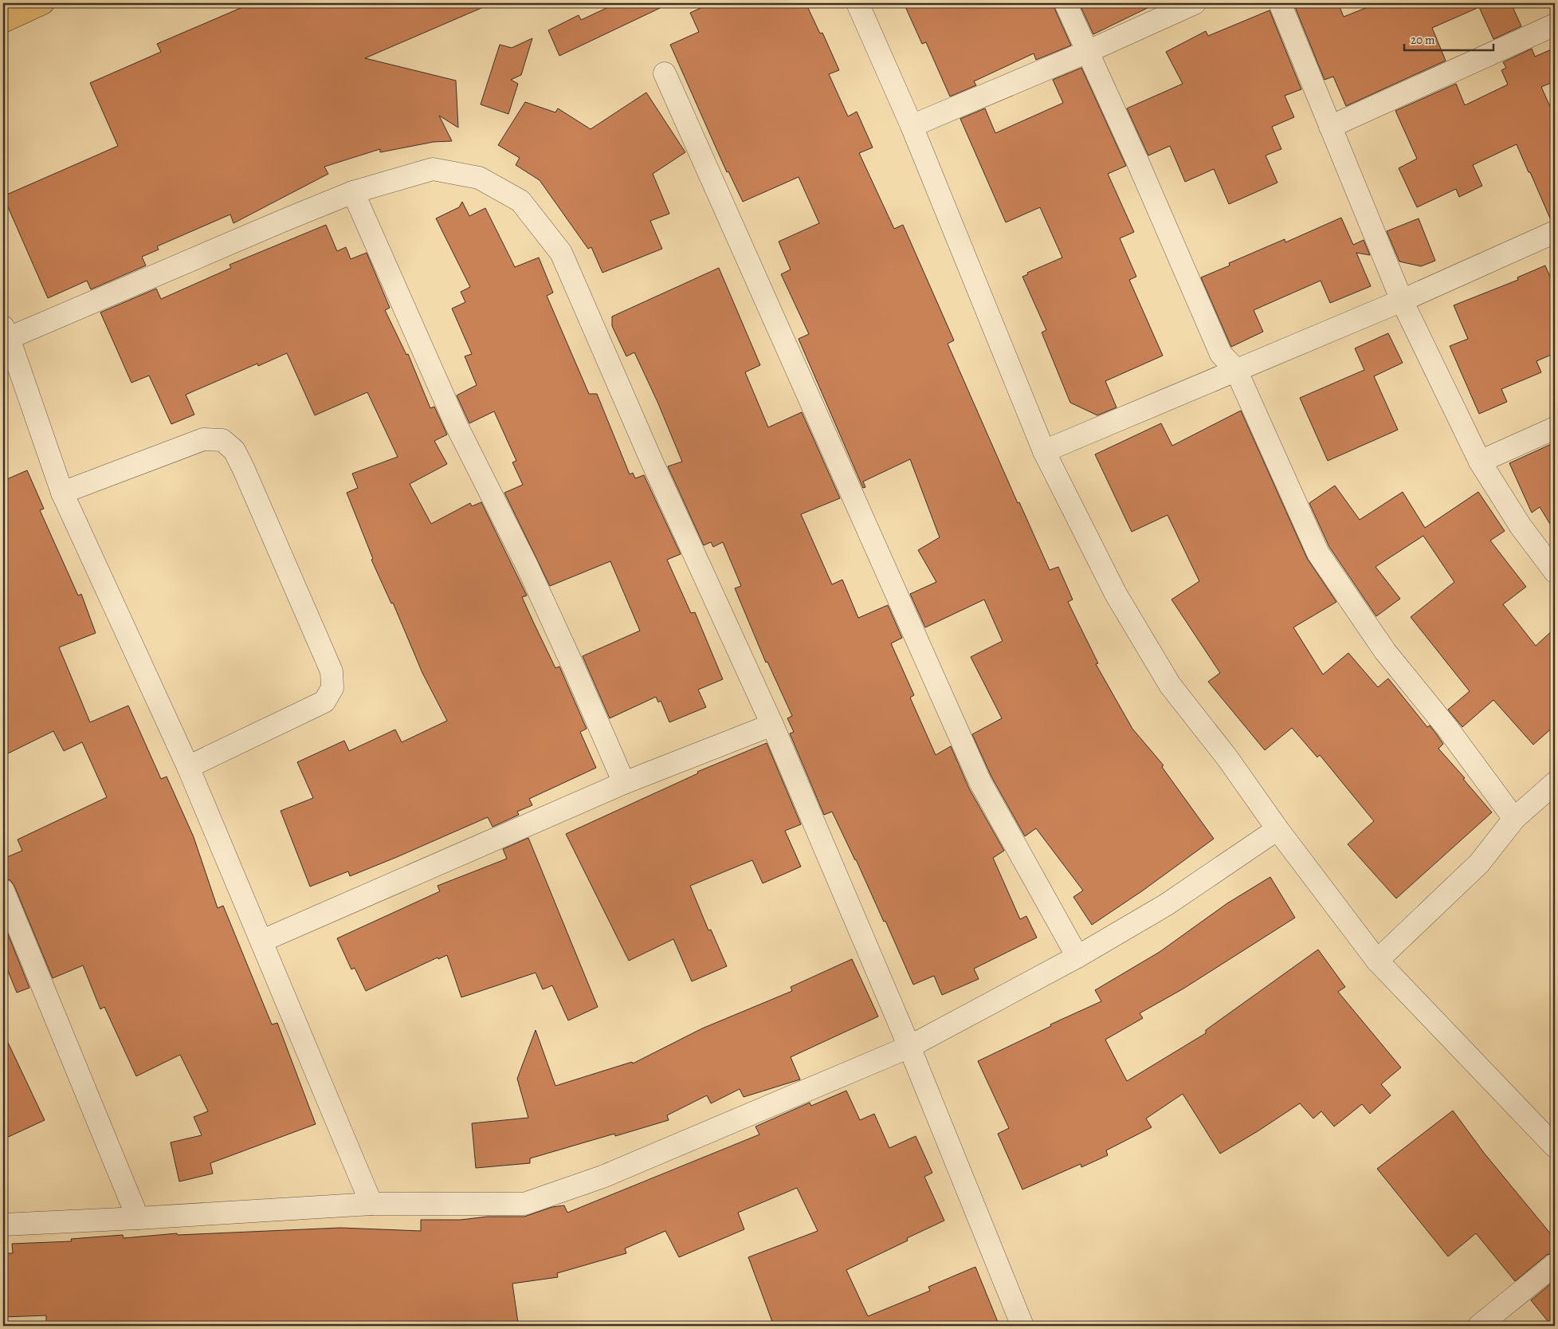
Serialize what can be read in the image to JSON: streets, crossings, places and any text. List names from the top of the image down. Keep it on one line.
{"scale_bar":"20 m"}
